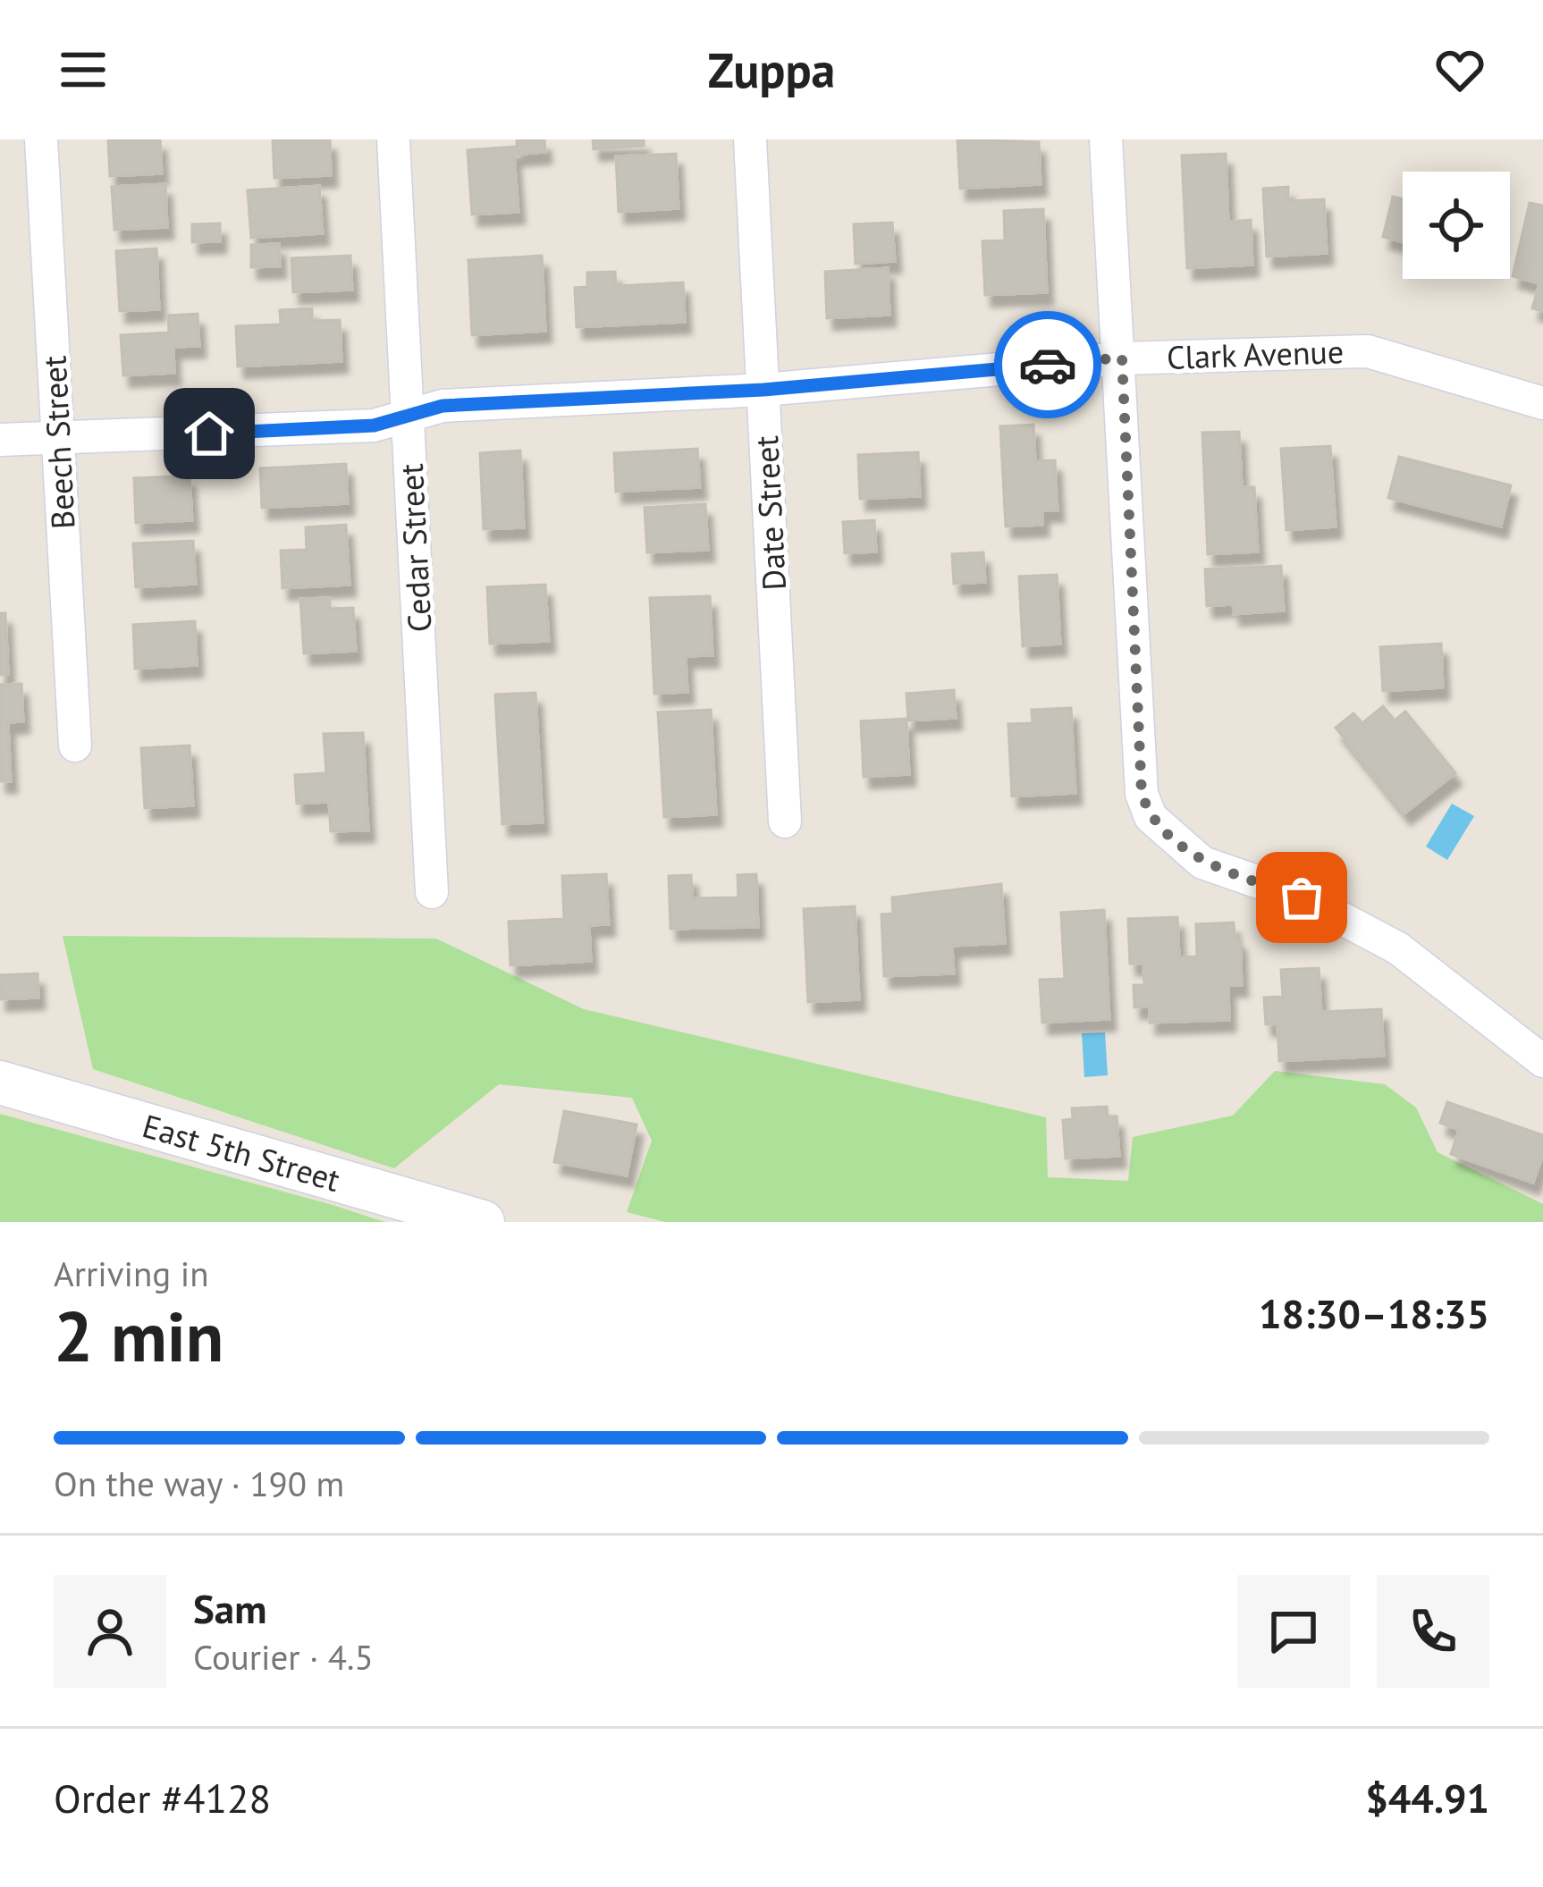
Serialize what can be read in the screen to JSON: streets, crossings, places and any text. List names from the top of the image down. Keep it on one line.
{"streets":{"street":["Clark Avenue","Beech Street","Date Street","Cedar Street","East 5th Street"]},"crossings":[["Clark Avenue","Beech Street"],["Clark Avenue","Date Street"],["Clark Avenue","Cedar Street"]],"page":{"header":"Zuppa","heading":["2 min","Arriving in","18:30–18:35"],"panel":["Sam","Courier · 4.5","Order #4128","$44.91"],"bar":"On the way · 190 m"}}
